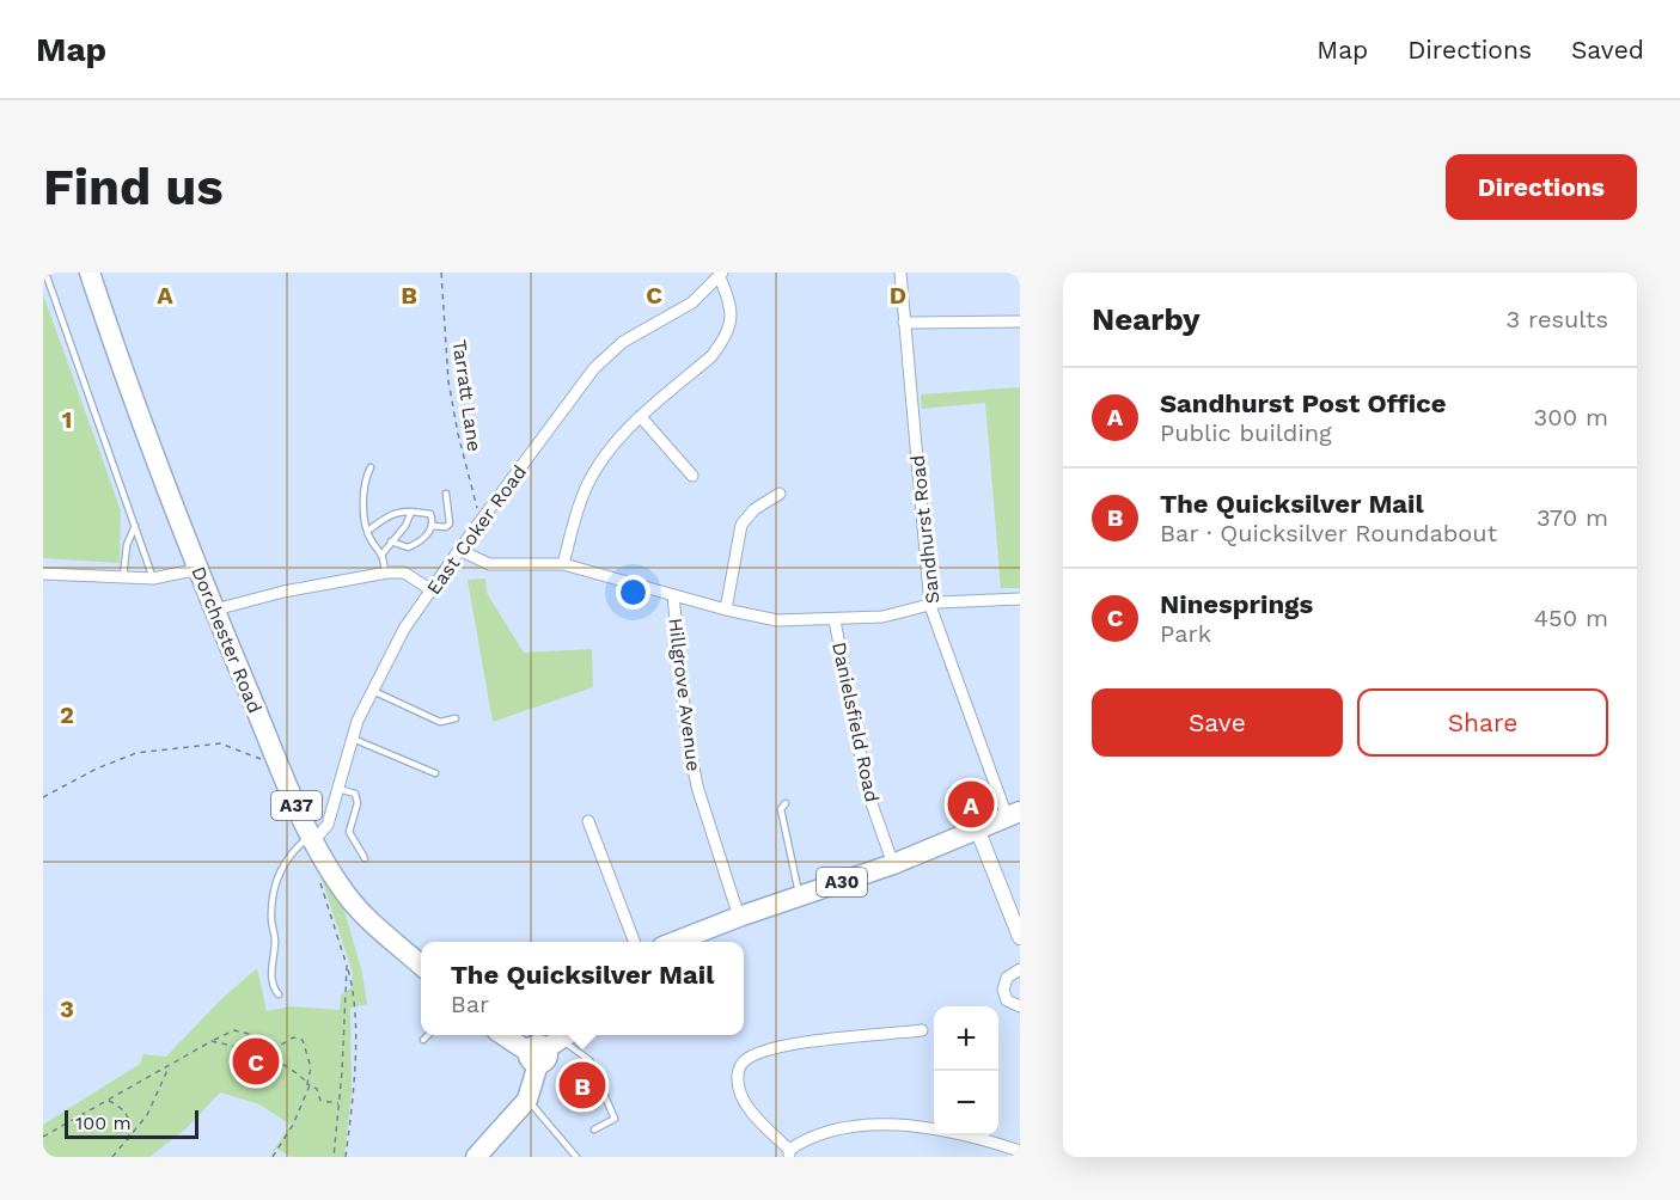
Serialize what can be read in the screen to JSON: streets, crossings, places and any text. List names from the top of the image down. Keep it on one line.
{"streets":{"highway":["Dorchester Road","A37","A30"],"street":["East Coker Road","Sandhurst Road","Hillgrove Avenue","Danielsfield Road"],"path":["Tarratt Lane"]},"crossings":[["Tarratt Lane","East Coker Road"],["East Coker Road","Dorchester Road"],["Sandhurst Road","A30"],["Hillgrove Avenue","A30"],["Danielsfield Road","A30"]],"scale_bar":"100 m","page":{"header":"Map","nav":["Map","Directions","Saved"],"buttons":["Directions",["Save","Share"]],"title":"Find us","heading":["Nearby","3 results"],"list":[{"mark":"A","name":"Sandhurst Post Office","note":"Public building","value":"300 m"},{"mark":"B","name":"The Quicksilver Mail","note":"Bar · Quicksilver Roundabout","value":"370 m"},{"mark":"C","name":"Ninesprings","note":"Park","value":"450 m"}],"pins":["A","C","B"],"popup":["The Quicksilver Mail","Bar"],"map_buttons":["+","−"],"scale":"100 m"},"grid":{"columns":["A","B","C","D"],"rows":["1","2","3"]}}
